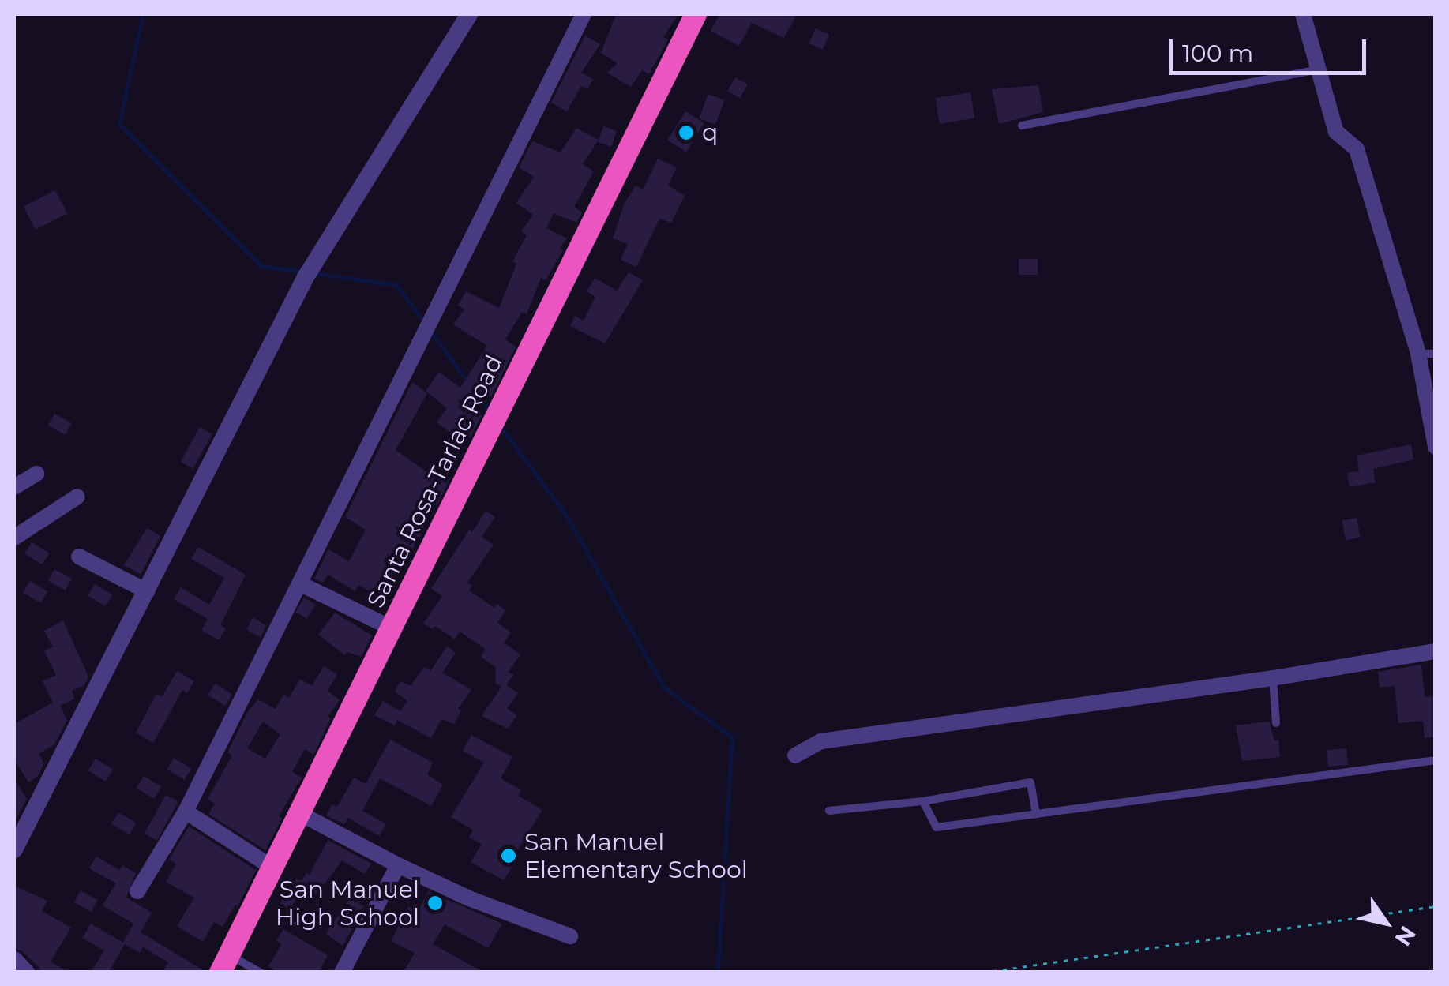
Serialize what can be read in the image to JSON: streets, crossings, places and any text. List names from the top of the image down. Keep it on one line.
{"streets":{"highway":["Santa Rosa-Tarlac Road"]},"places":["q","San Manuel Elementary School","San Manuel High School"],"scale_bar":"100 m","north":"bottom right"}
